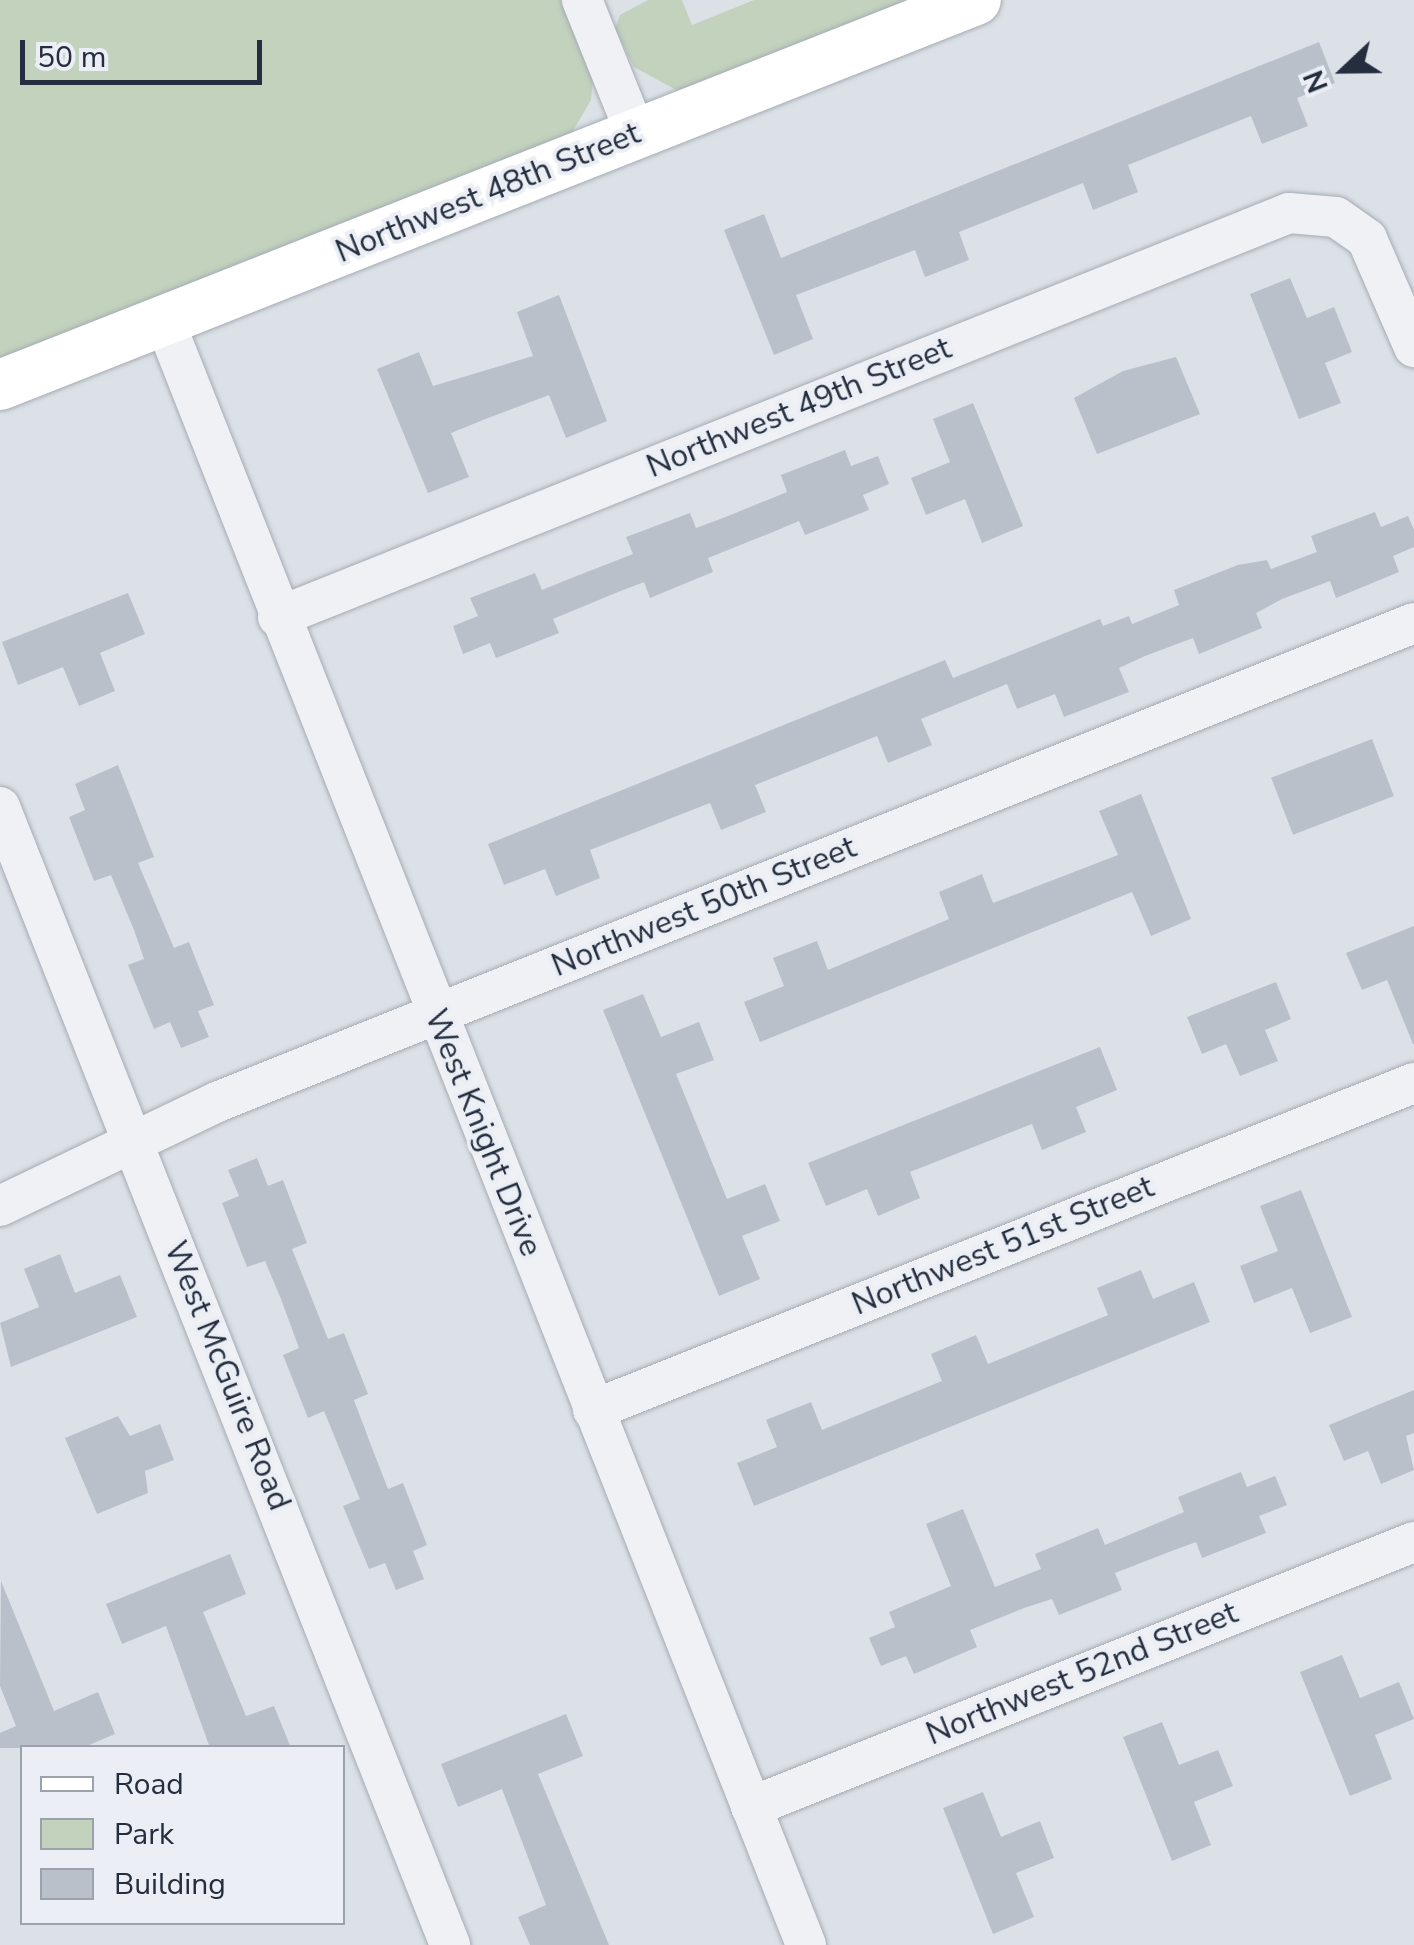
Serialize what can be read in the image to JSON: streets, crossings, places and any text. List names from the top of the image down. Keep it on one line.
{"streets":{"main road":["Northwest 48th Street"],"street":["Northwest 49th Street","Northwest 50th Street","West Knight Drive","Northwest 51st Street","West McGuire Road","Northwest 52nd Street"]},"crossings":[["Northwest 48th Street","West Knight Drive"],["Northwest 49th Street","West Knight Drive"],["Northwest 50th Street","West Knight Drive"],["Northwest 50th Street","West McGuire Road"],["West Knight Drive","Northwest 51st Street"],["West Knight Drive","Northwest 52nd Street"]],"legend":["Road","Park","Building"],"scale_bar":"50 m","north":"left"}
